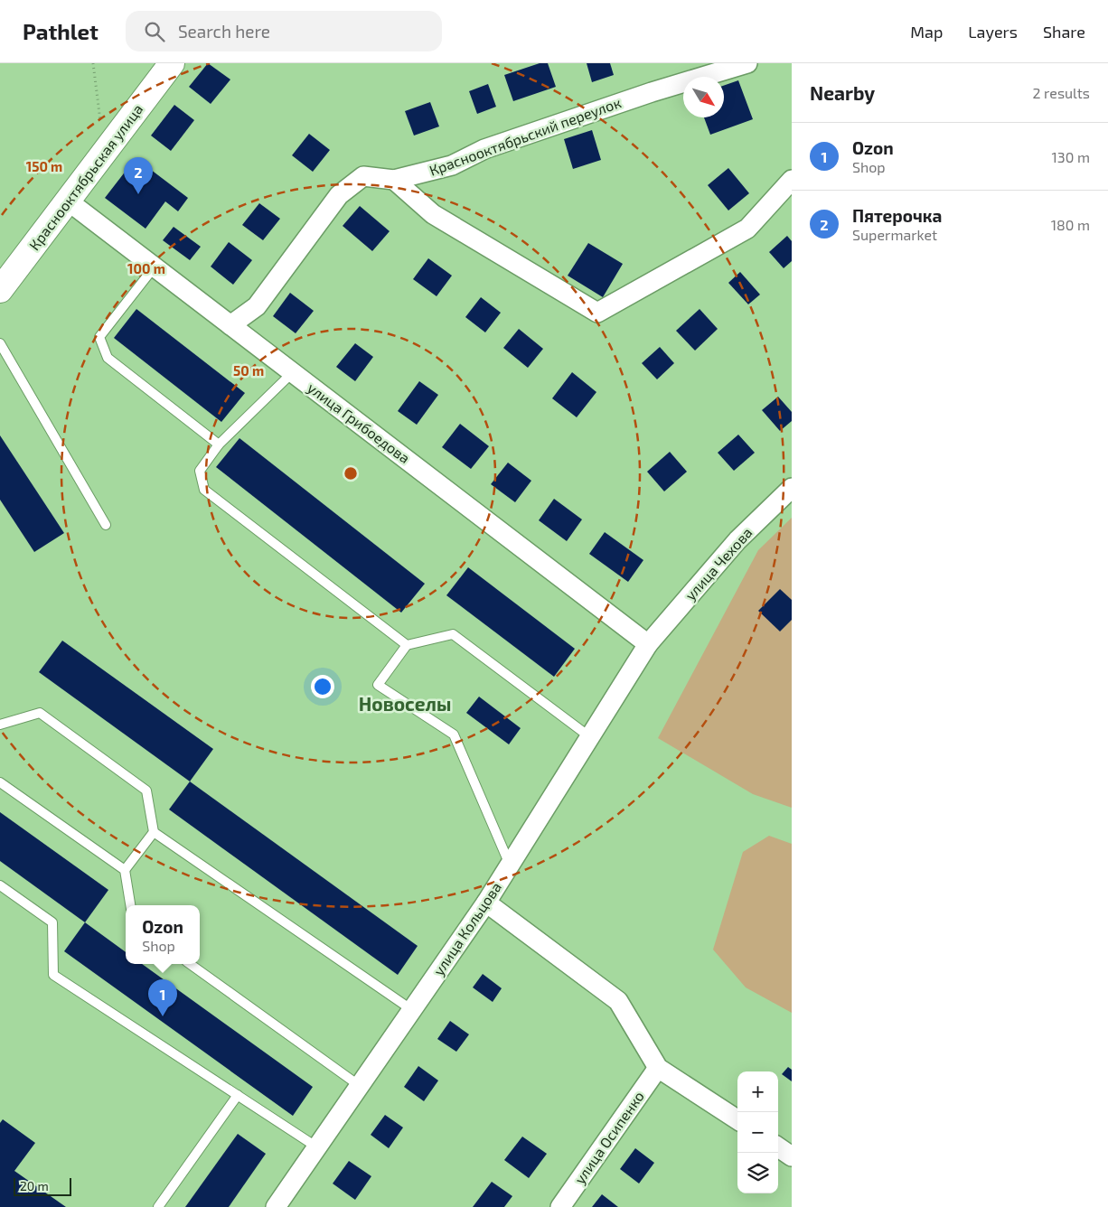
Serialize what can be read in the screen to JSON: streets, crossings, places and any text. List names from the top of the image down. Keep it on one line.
{"streets":{"street":["Краснооктябрьский переулок","Краснооктябрьская улица","улица Грибоедова","улица Чехова","улица Кольцова","улица Осипенко"]},"crossings":[["Краснооктябрьский переулок","улица Грибоедова"],["Краснооктябрьская улица","улица Грибоедова"],["улица Грибоедова","улица Чехова"],["улица Грибоедова","улица Кольцова"],["улица Чехова","улица Кольцова"]],"districts":["Новоселы"],"scale_bar":"20 m","north":"bottom right","page":{"header":"Pathlet","search":"Search here","nav":["Map","Layers","Share"],"heading":["Nearby","2 results"],"list":[{"mark":"1","name":"Ozon","note":"Shop","value":"130 m"},{"mark":"2","name":"Пятерочка","note":"Supermarket","value":"180 m"}],"pins":["2","1"],"popup":["Ozon","Shop"],"map_buttons":["+","−"],"scale":"20 m"},"rings":["150 m","100 m","50 m"]}
